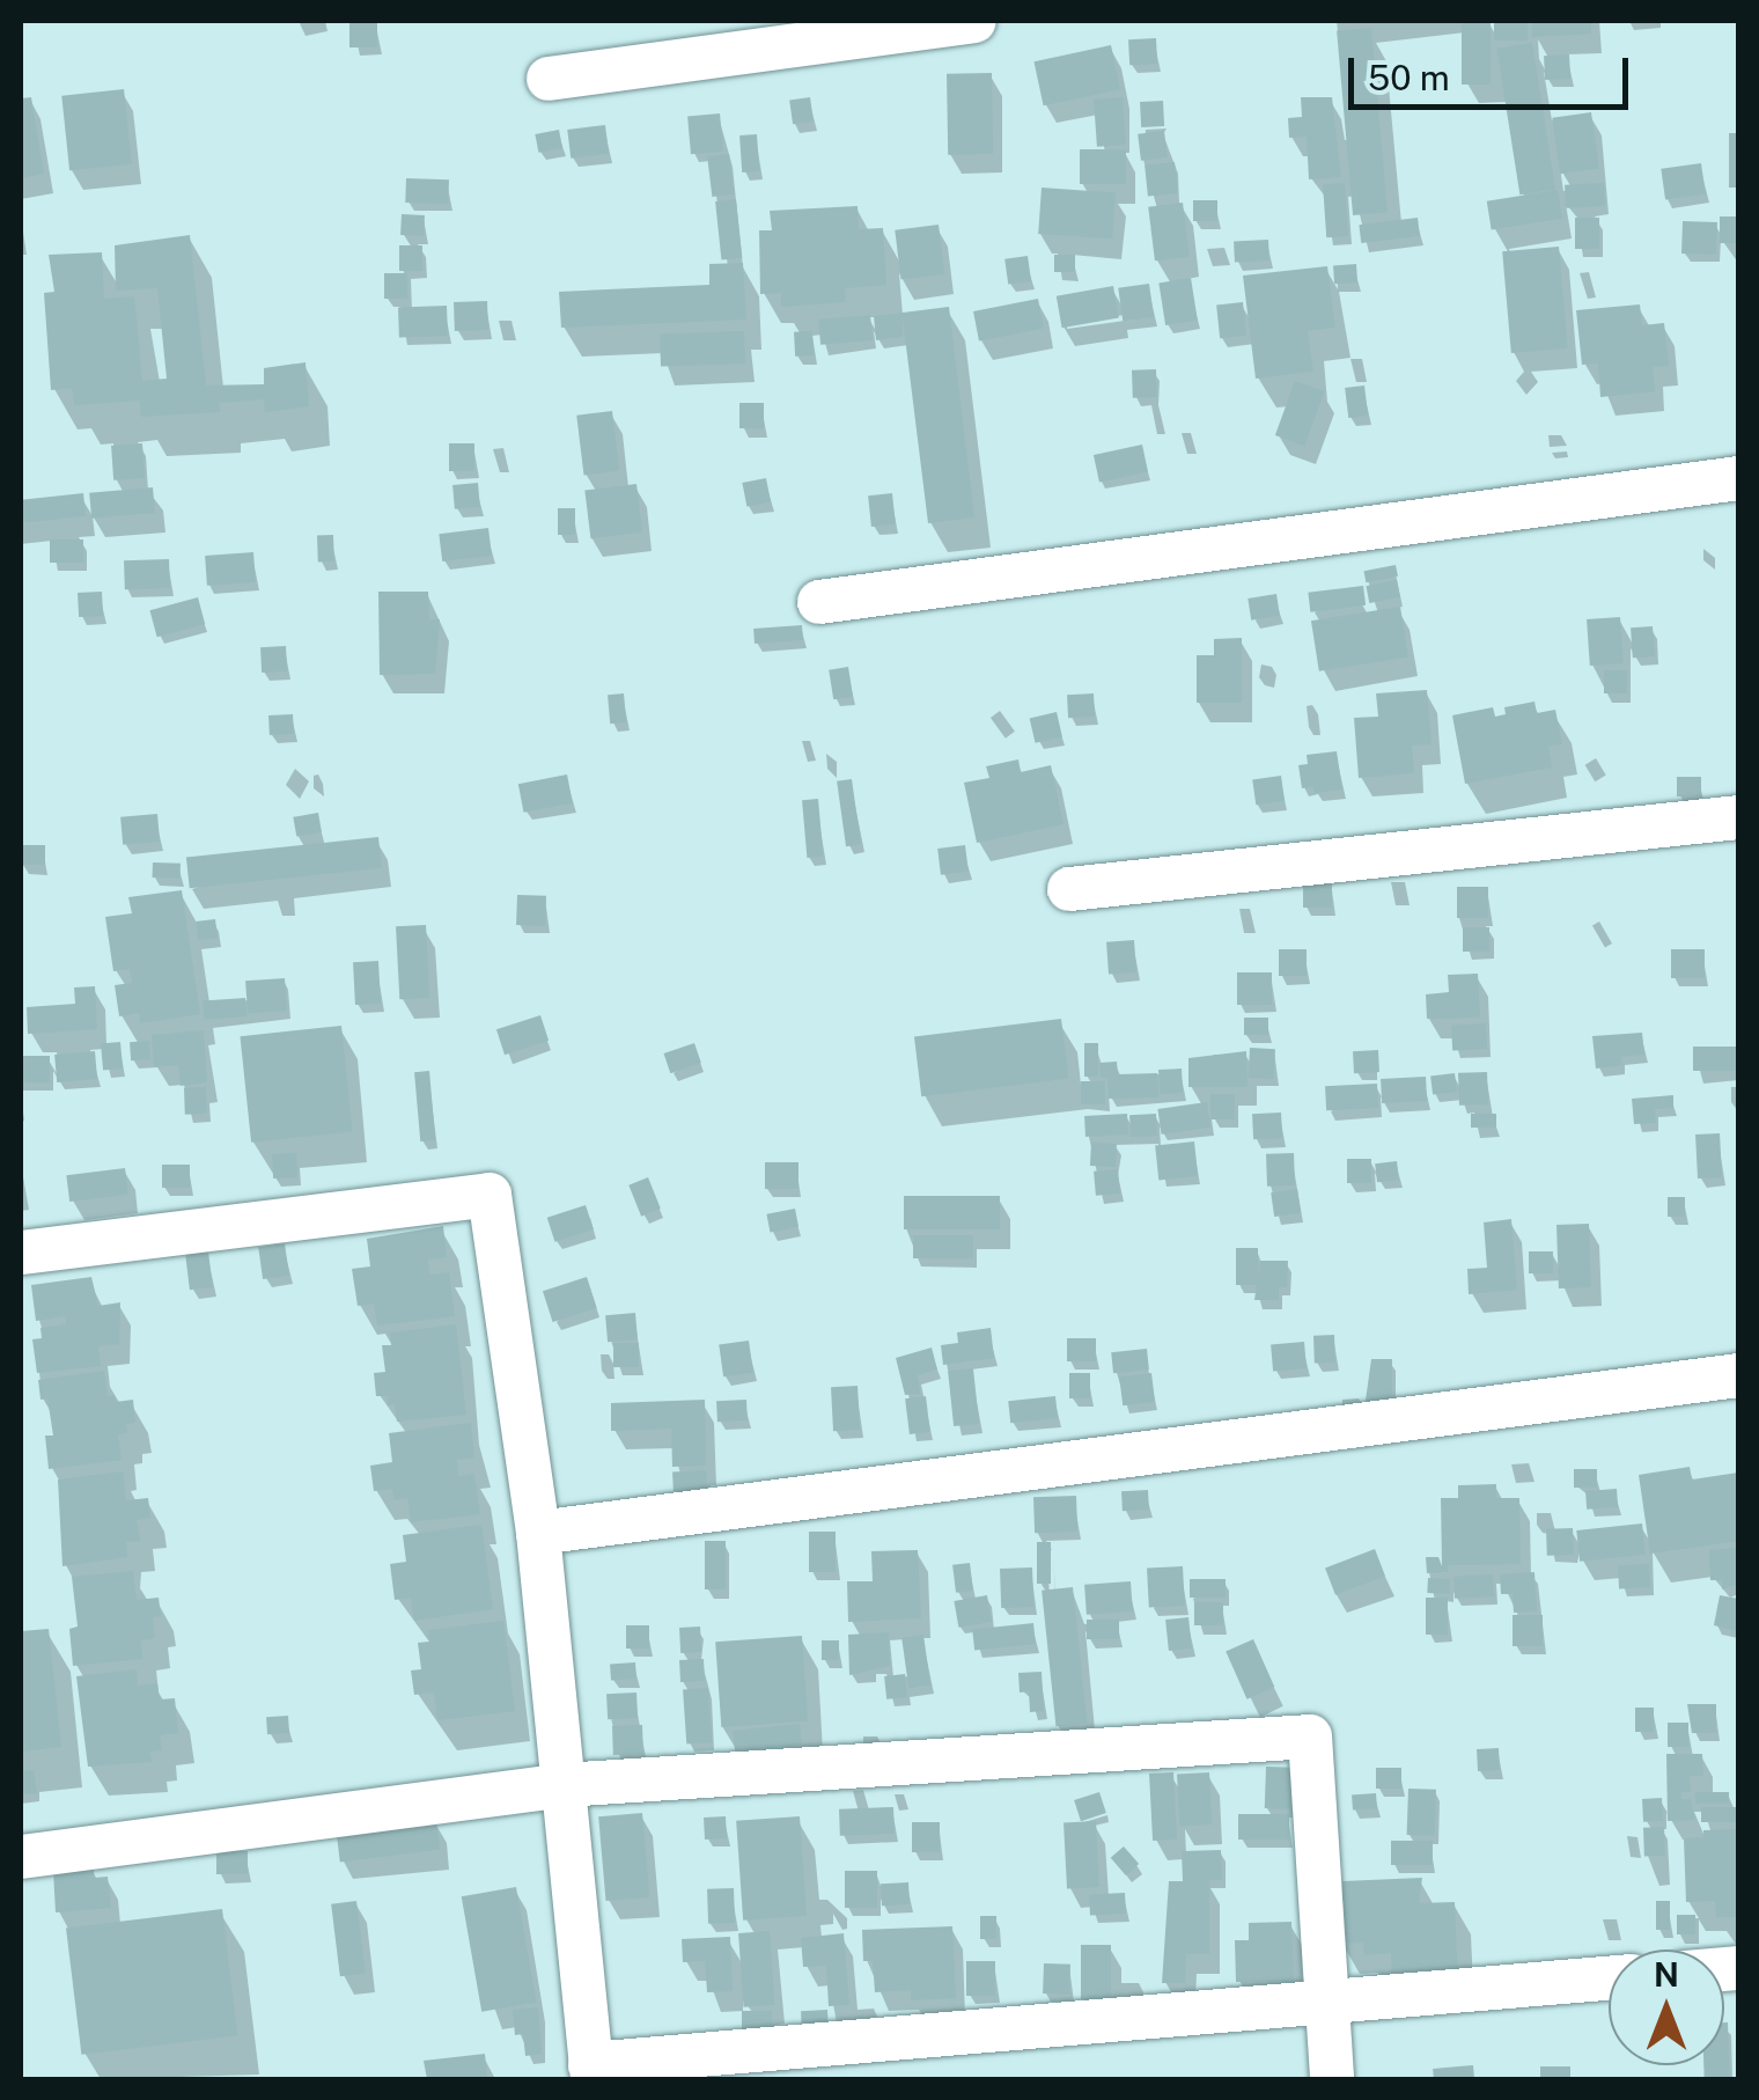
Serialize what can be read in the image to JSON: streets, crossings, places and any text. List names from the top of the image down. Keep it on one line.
{"scale_bar":"50 m","north":"top"}
